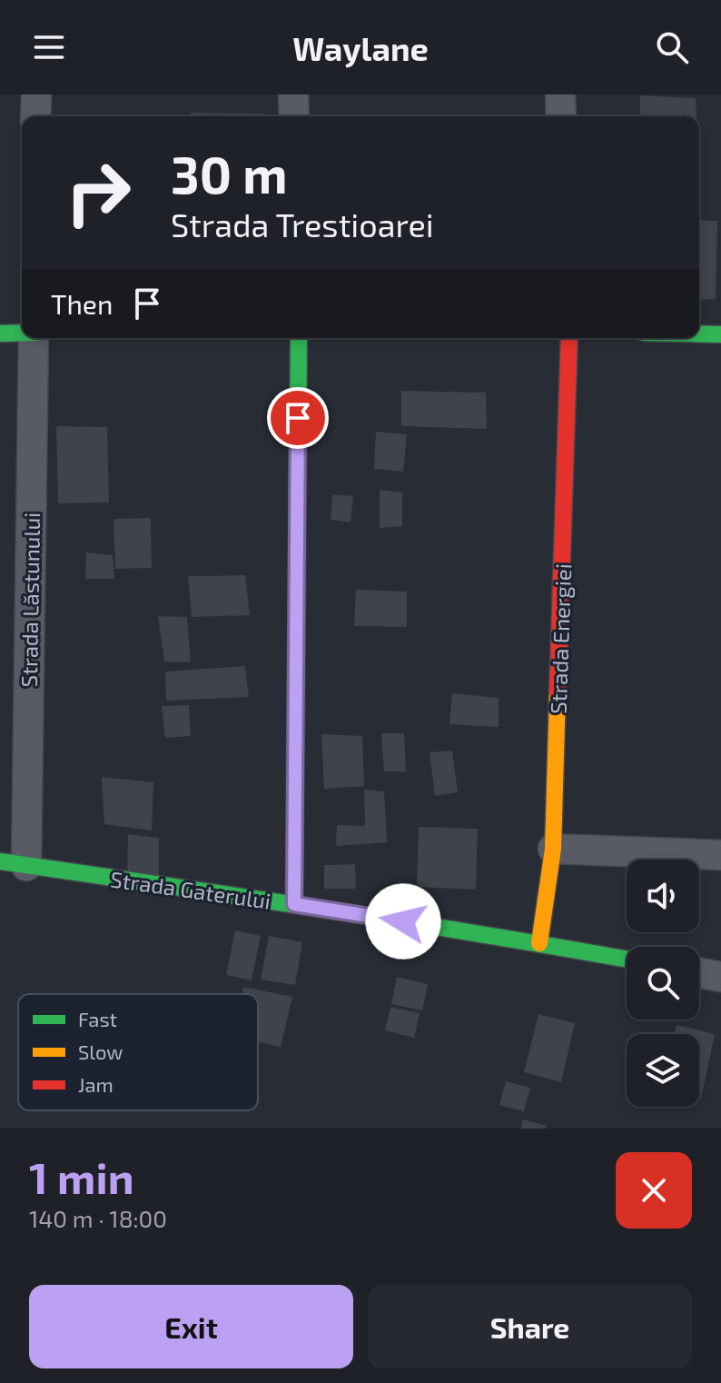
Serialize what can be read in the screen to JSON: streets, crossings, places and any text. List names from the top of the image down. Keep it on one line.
{"streets":{"street":["Strada Lăstunului","Strada Energiei","Strada Gaterului"]},"crossings":[["Strada Lăstunului","Strada Gaterului"],["Strada Energiei","Strada Gaterului"]],"legend":["Fast","Slow","Jam"],"page":{"header":"Waylane","turn":["30 m","Strada Trestioarei"],"then":"Then","heading":["1 min","140 m · 18:00"],"buttons":["Exit","Share"]}}
